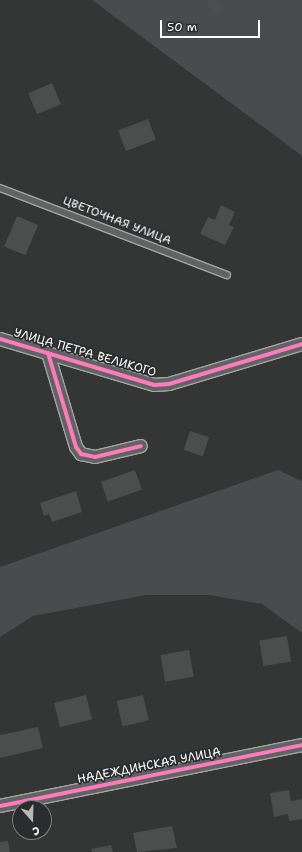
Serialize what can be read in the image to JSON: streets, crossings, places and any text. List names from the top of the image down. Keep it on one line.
{"streets":{"street":["УЛИЦА ПЕТРА ВЕЛИКОГО","НАДЕЖДИНСКАЯ УЛИЦА"],"lane":["ЦВЕТОЧНАЯ УЛИЦА"]},"scale_bar":"50 m","north":"bottom"}
